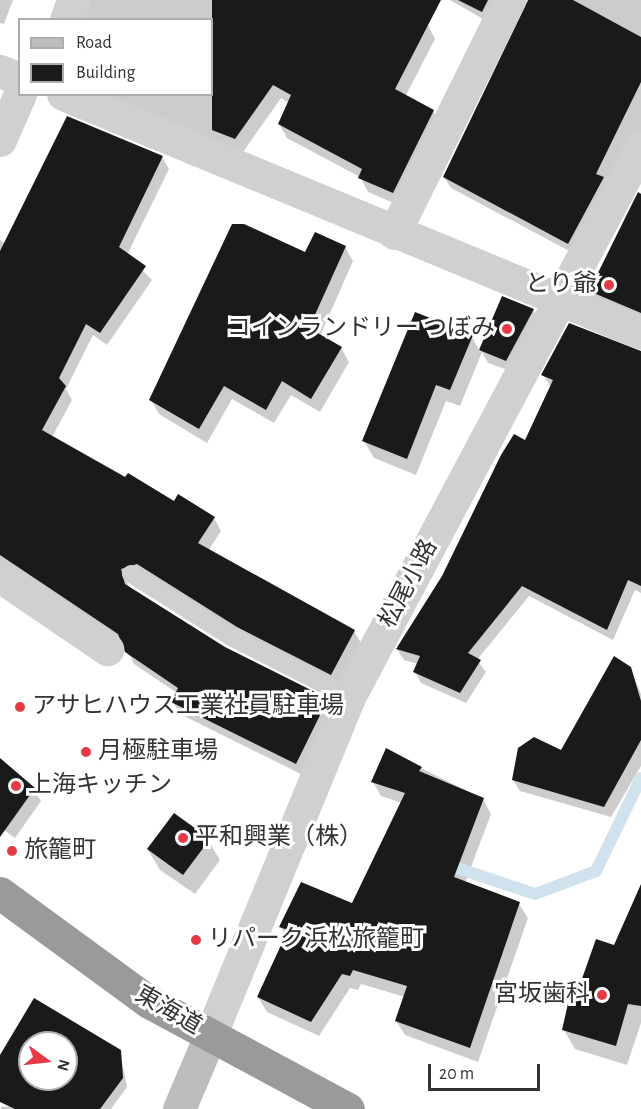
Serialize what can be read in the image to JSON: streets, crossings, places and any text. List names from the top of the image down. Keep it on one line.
{"streets":{"highway":["東海道"],"street":["松尾小路"]},"crossings":[["松尾小路","東海道"]],"places":["とり爺","コインランドリー つぼみ","アサヒハウス工業社員駐車場","月極駐車場","上海キッチン","平和興業（株）","旅籠町","リパーク浜松旅籠町","宮坂歯科"],"legend":["Road","Building"],"scale_bar":"20 m","north":"right"}
